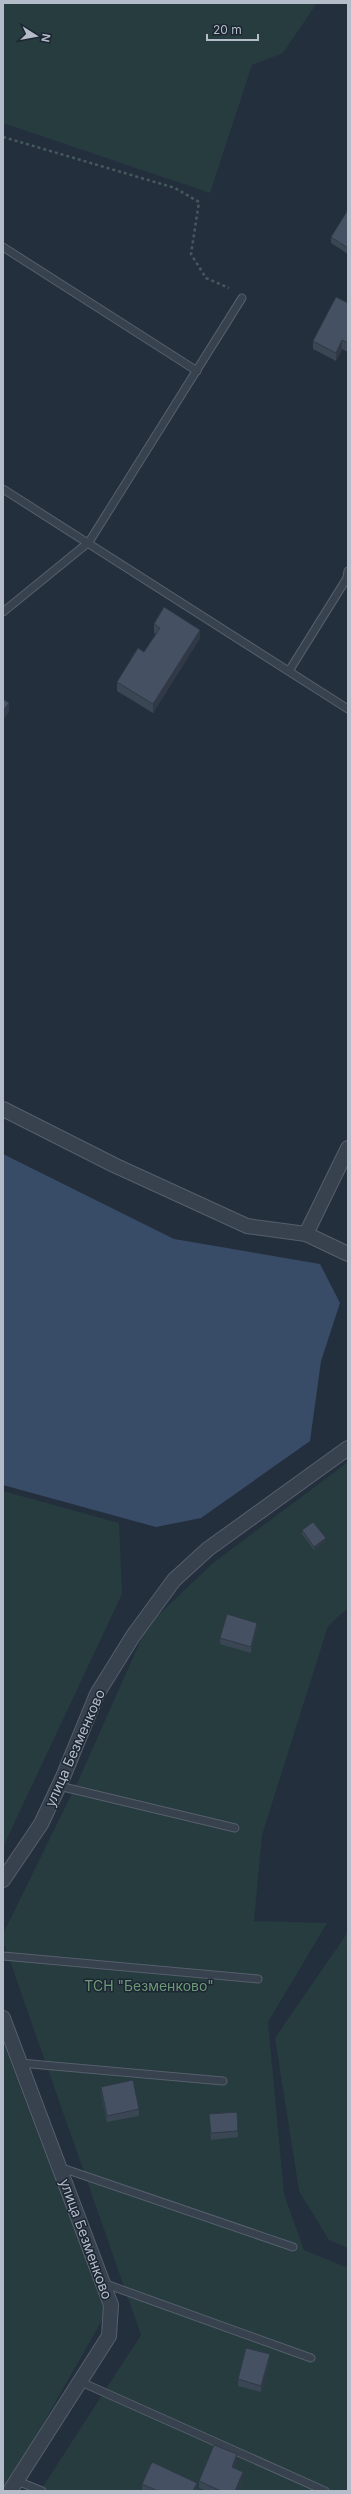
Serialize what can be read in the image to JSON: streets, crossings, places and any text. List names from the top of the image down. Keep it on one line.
{"streets":{"street":["улица Безменково"]},"parks":["ТСН \"Безменково\""],"scale_bar":"20 m","north":"right"}
